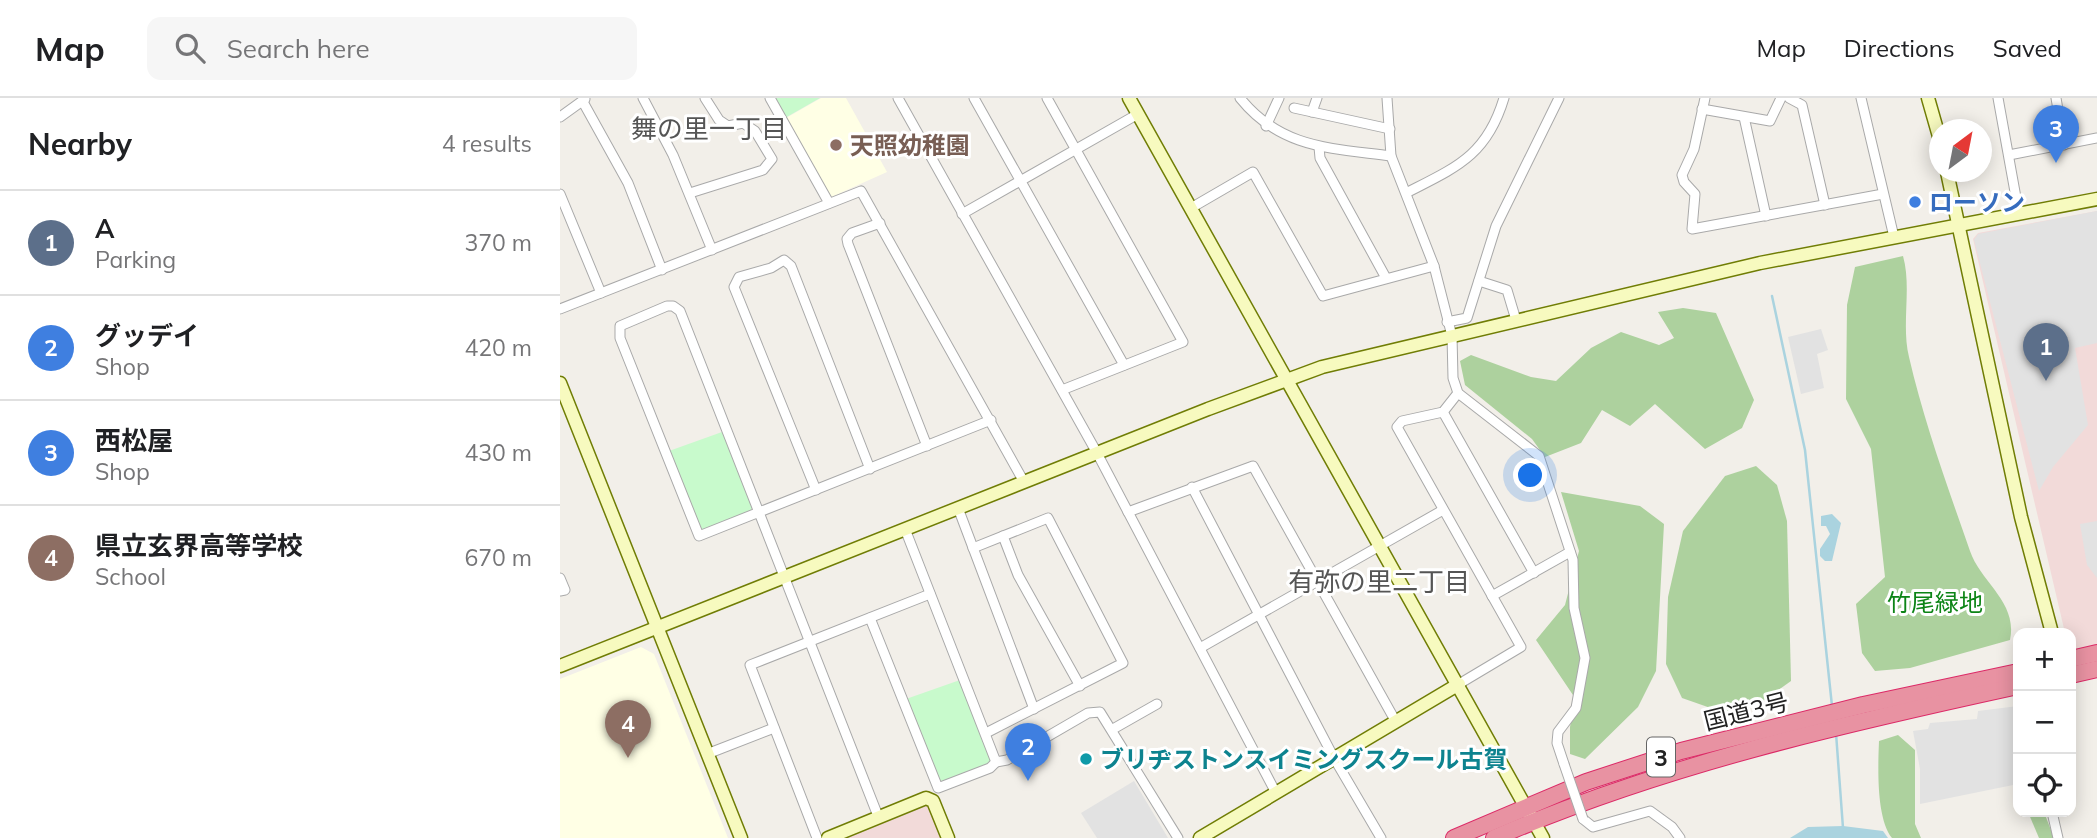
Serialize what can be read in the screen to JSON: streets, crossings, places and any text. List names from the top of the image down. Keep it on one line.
{"streets":{"highway":["国道3号","3"]},"districts":["舞の里一丁目","有弥の里二丁目"],"parks":["竹尾緑地"],"places":["天照幼稚園","ローソン","ブリヂストンスイミングスクール古賀"],"north":"top right","page":{"header":"Map","search":"Search here","nav":["Map","Directions","Saved"],"heading":["Nearby","4 results"],"pins":["3","1","4","2"],"list":[{"mark":"1","name":"A","note":"Parking","value":"370 m"},{"mark":"2","name":"グッデイ","note":"Shop","value":"420 m"},{"mark":"3","name":"西松屋","note":"Shop","value":"430 m"},{"mark":"4","name":"県立玄界高等学校","note":"School","value":"670 m"}],"map_buttons":["+","−"]}}
